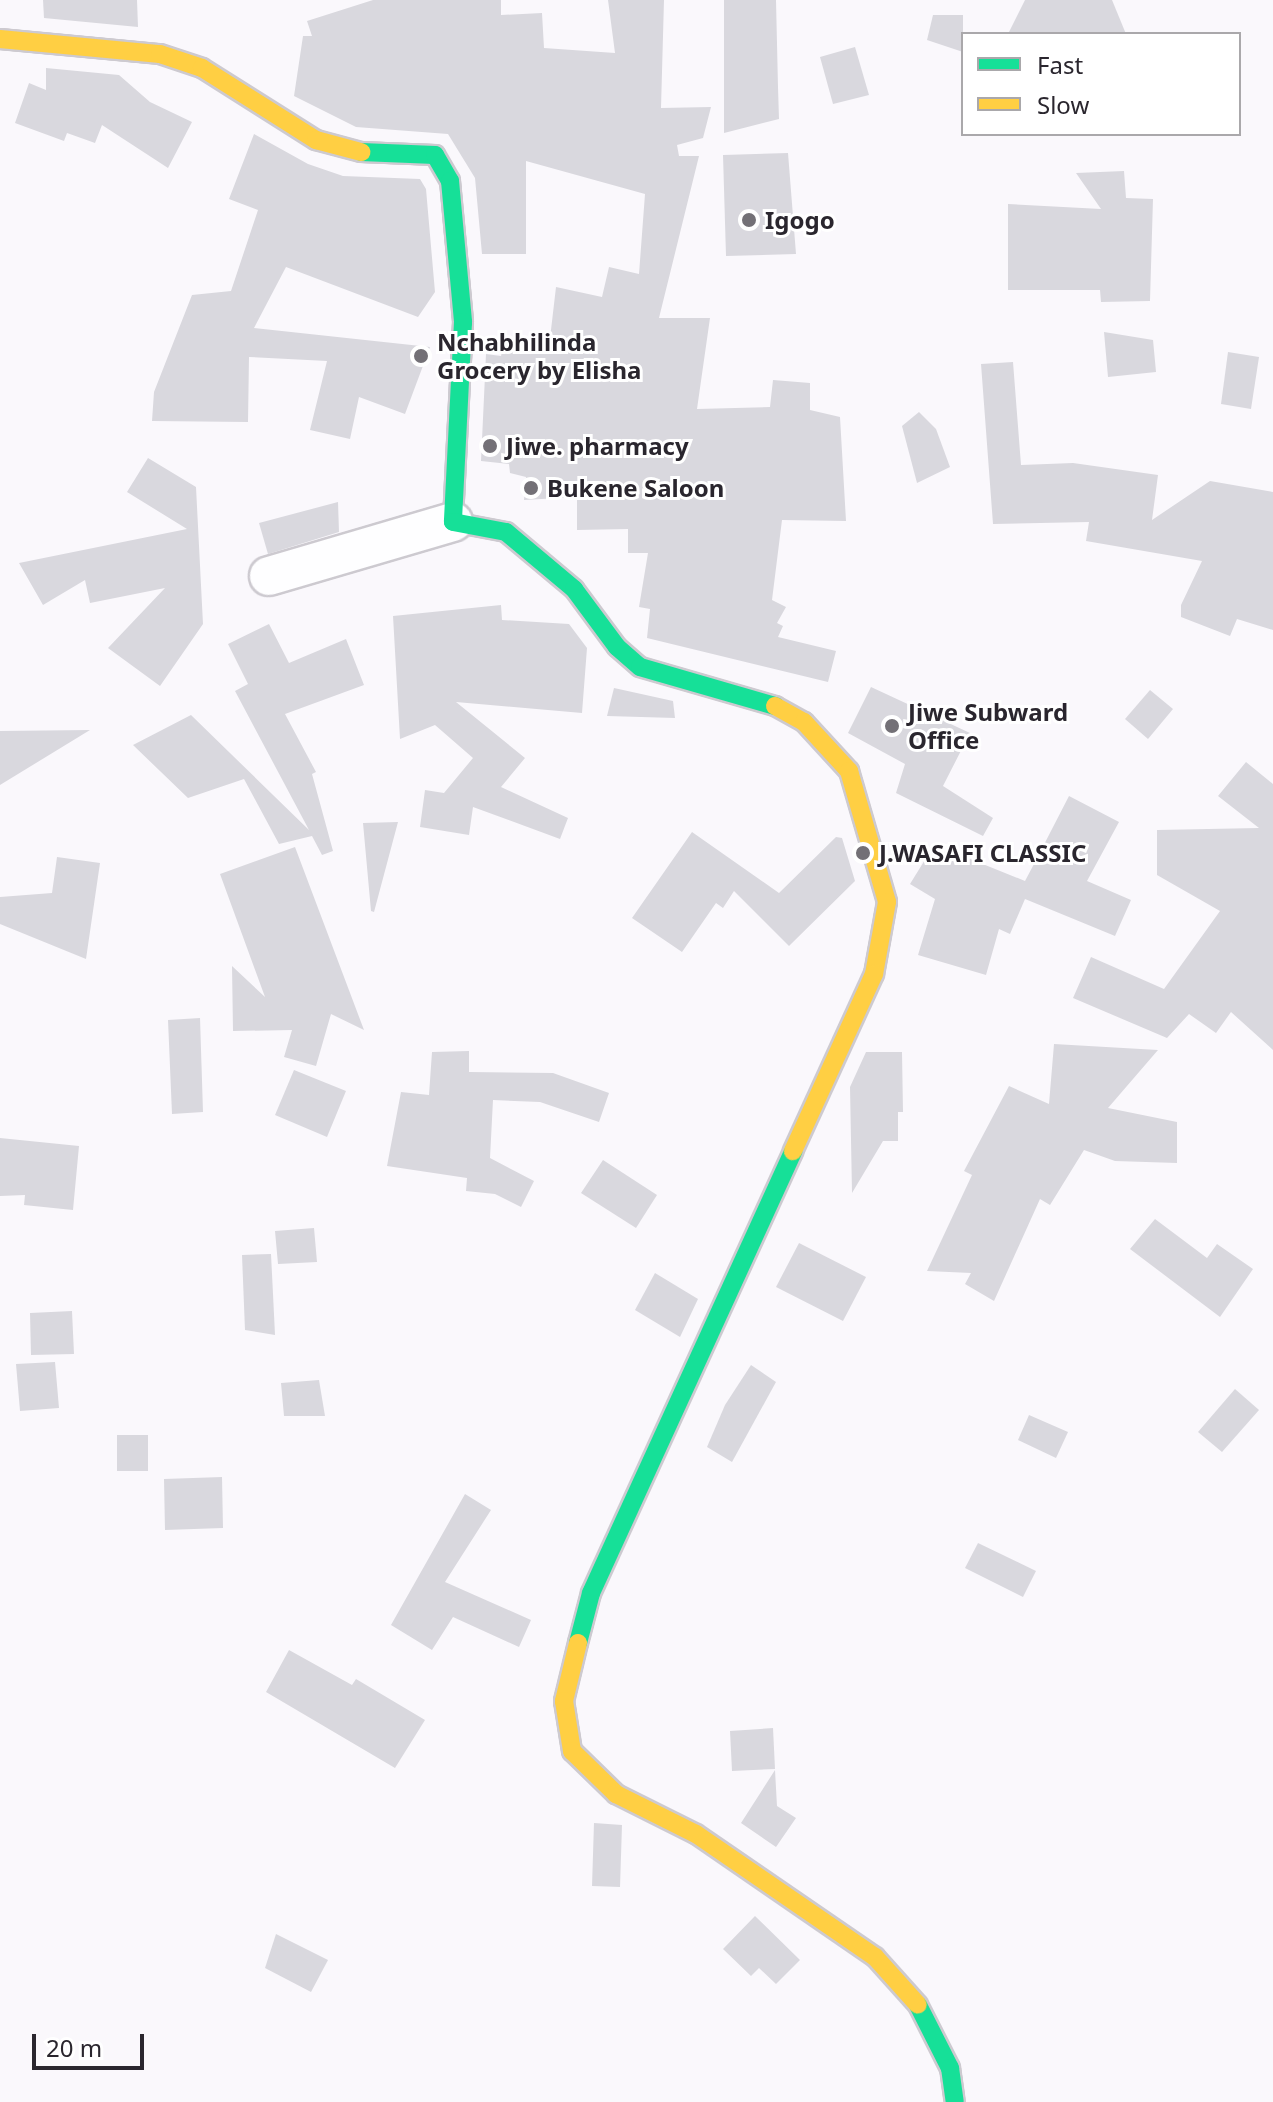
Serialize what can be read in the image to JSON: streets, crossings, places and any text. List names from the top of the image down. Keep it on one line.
{"places":["Igogo","Nchabhilinda Grocery by Elisha","Jiwe. pharmacy","Bukene Saloon","Jiwe Subward Office","J.WASAFI CLASSIC"],"legend":["Fast","Slow"],"scale_bar":"20 m"}
